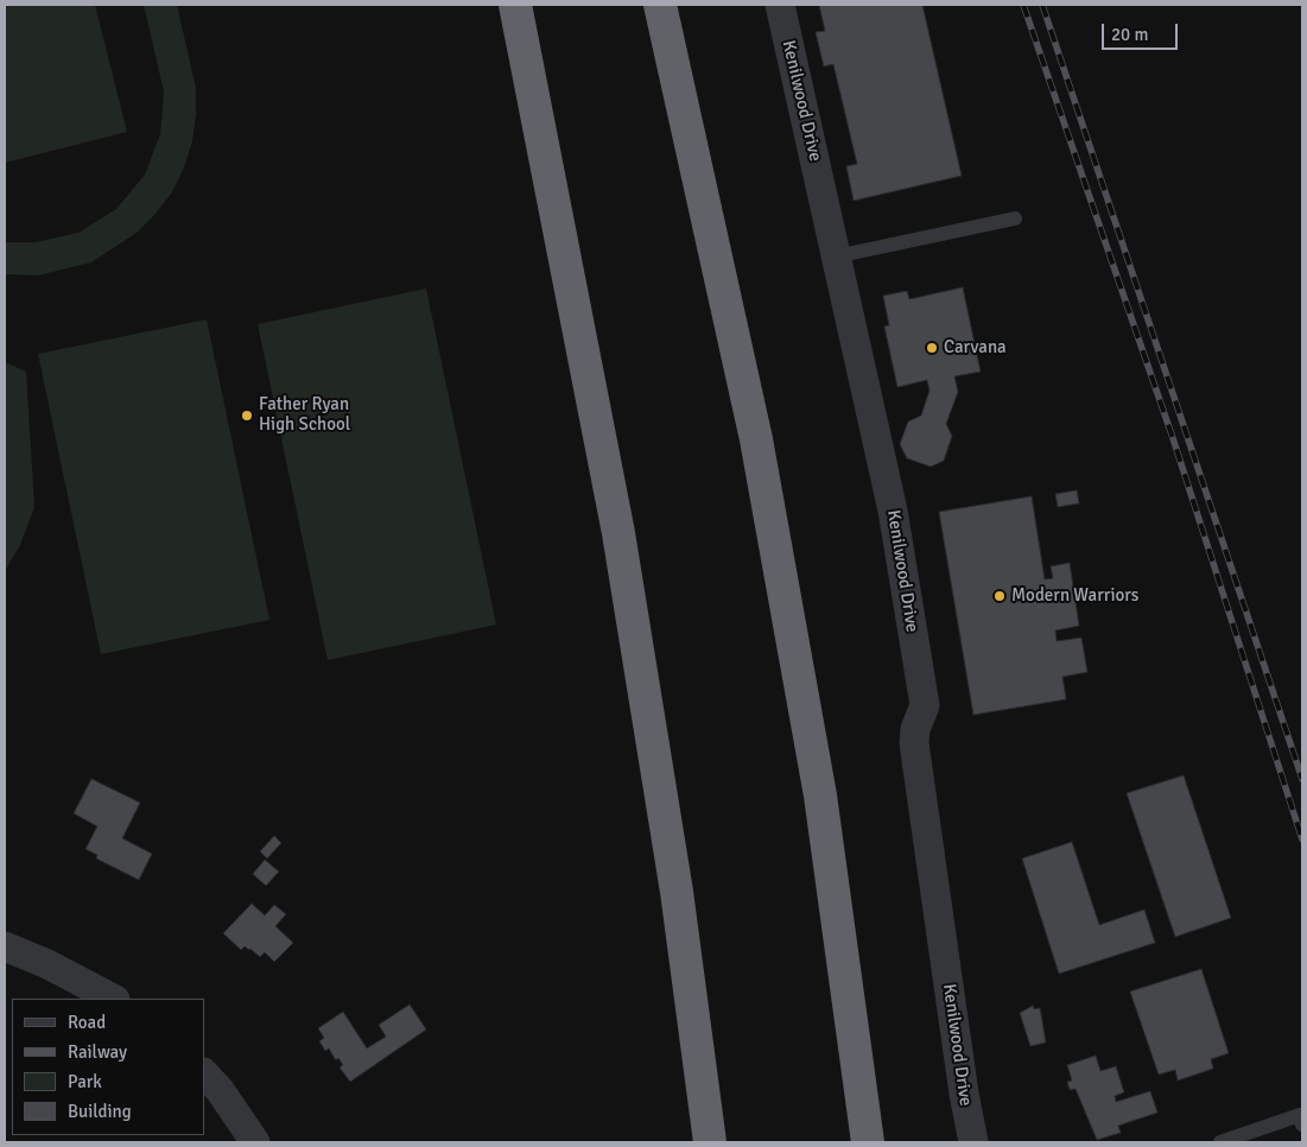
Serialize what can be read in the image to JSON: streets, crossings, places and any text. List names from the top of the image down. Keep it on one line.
{"streets":{"street":["Kenilwood Drive"]},"places":["Carvana","Father Ryan High School","Modern Warriors"],"legend":["Road","Railway","Park","Building"],"scale_bar":"20 m"}
